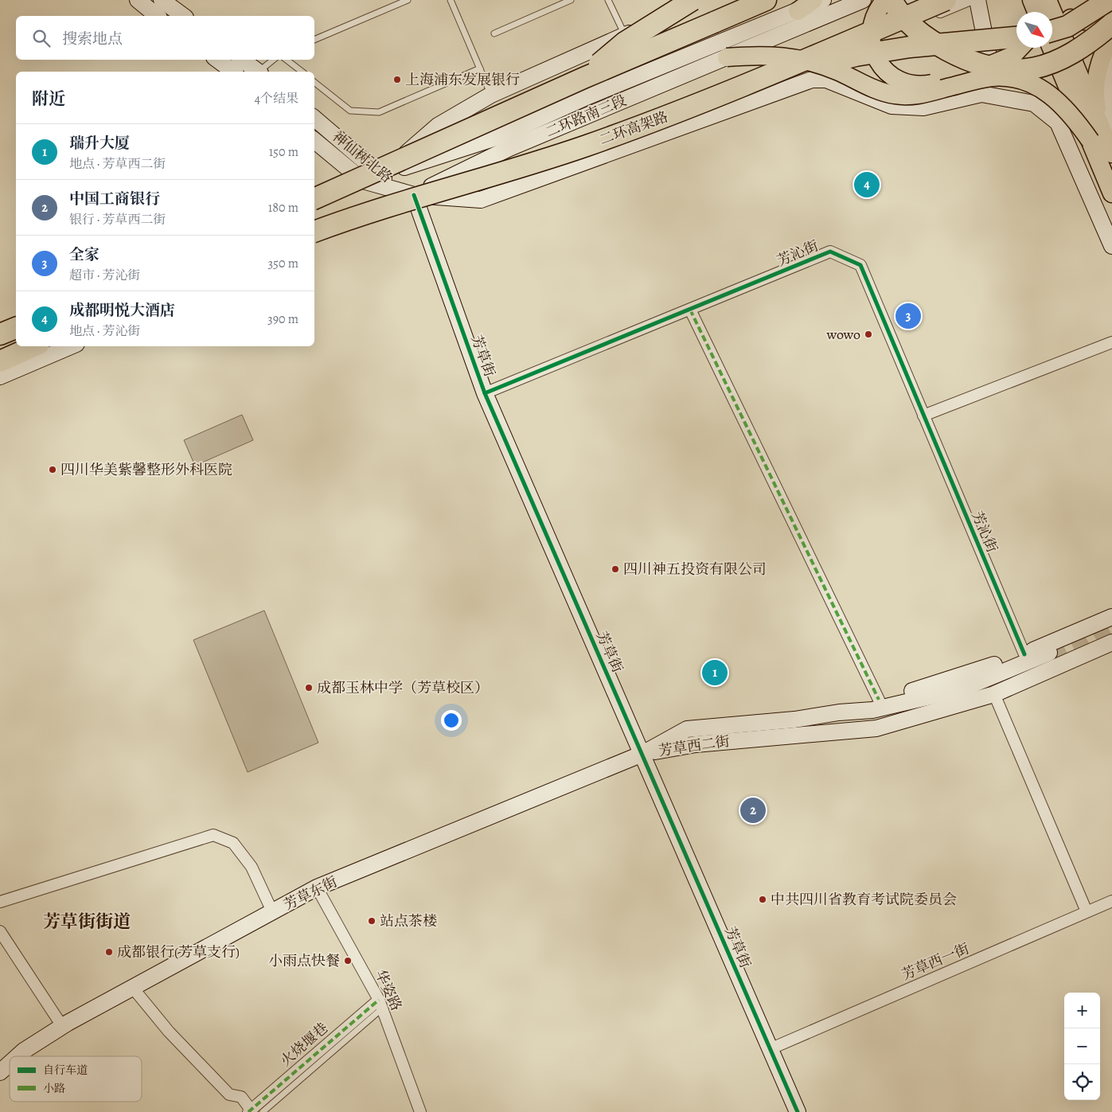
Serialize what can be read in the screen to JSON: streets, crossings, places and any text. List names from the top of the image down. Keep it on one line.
{"streets":{"highway":["二环高架路"],"main road":["二环路南三段","神仙树北路","芳草街","芳草西二街","芳草东街"],"street":["芳沁街","芳草西一街","华姿路","火烧堰巷"]},"crossings":[["二环路南三段","神仙树北路"],["二环路南三段","芳草街"],["神仙树北路","芳草街"],["芳沁街","芳草街"],["芳草街","芳草西二街"],["芳草街","芳草东街"],["芳草街","芳草西一街"],["芳草西二街","芳草东街"],["芳草东街","华姿路"],["华姿路","火烧堰巷"]],"districts":["芳草街街道"],"places":["上海浦东发展银行","wowo","四川华美紫馨整形外科医院","四川神五投资有限公司","成都玉林中学（芳草校区）","中共四川省教育考试院委员会","站点茶楼","成都银行(芳草支行)","小雨点快餐"],"legend":["自行车道","小路"],"north":"bottom right","page":{"search":"搜索地点","heading":["附近","4个结果"],"list":[{"mark":"1","name":"瑞升大厦","note":"地点 · 芳草西二街","value":"150 m"},{"mark":"2","name":"中国工商银行","note":"银行 · 芳草西二街","value":"180 m"},{"mark":"3","name":"全家","note":"超市 · 芳沁街","value":"350 m"},{"mark":"4","name":"成都明悦大酒店","note":"地点 · 芳沁街","value":"390 m"}],"pins":["4","3","1","2"],"map_buttons":["+","−"]}}
